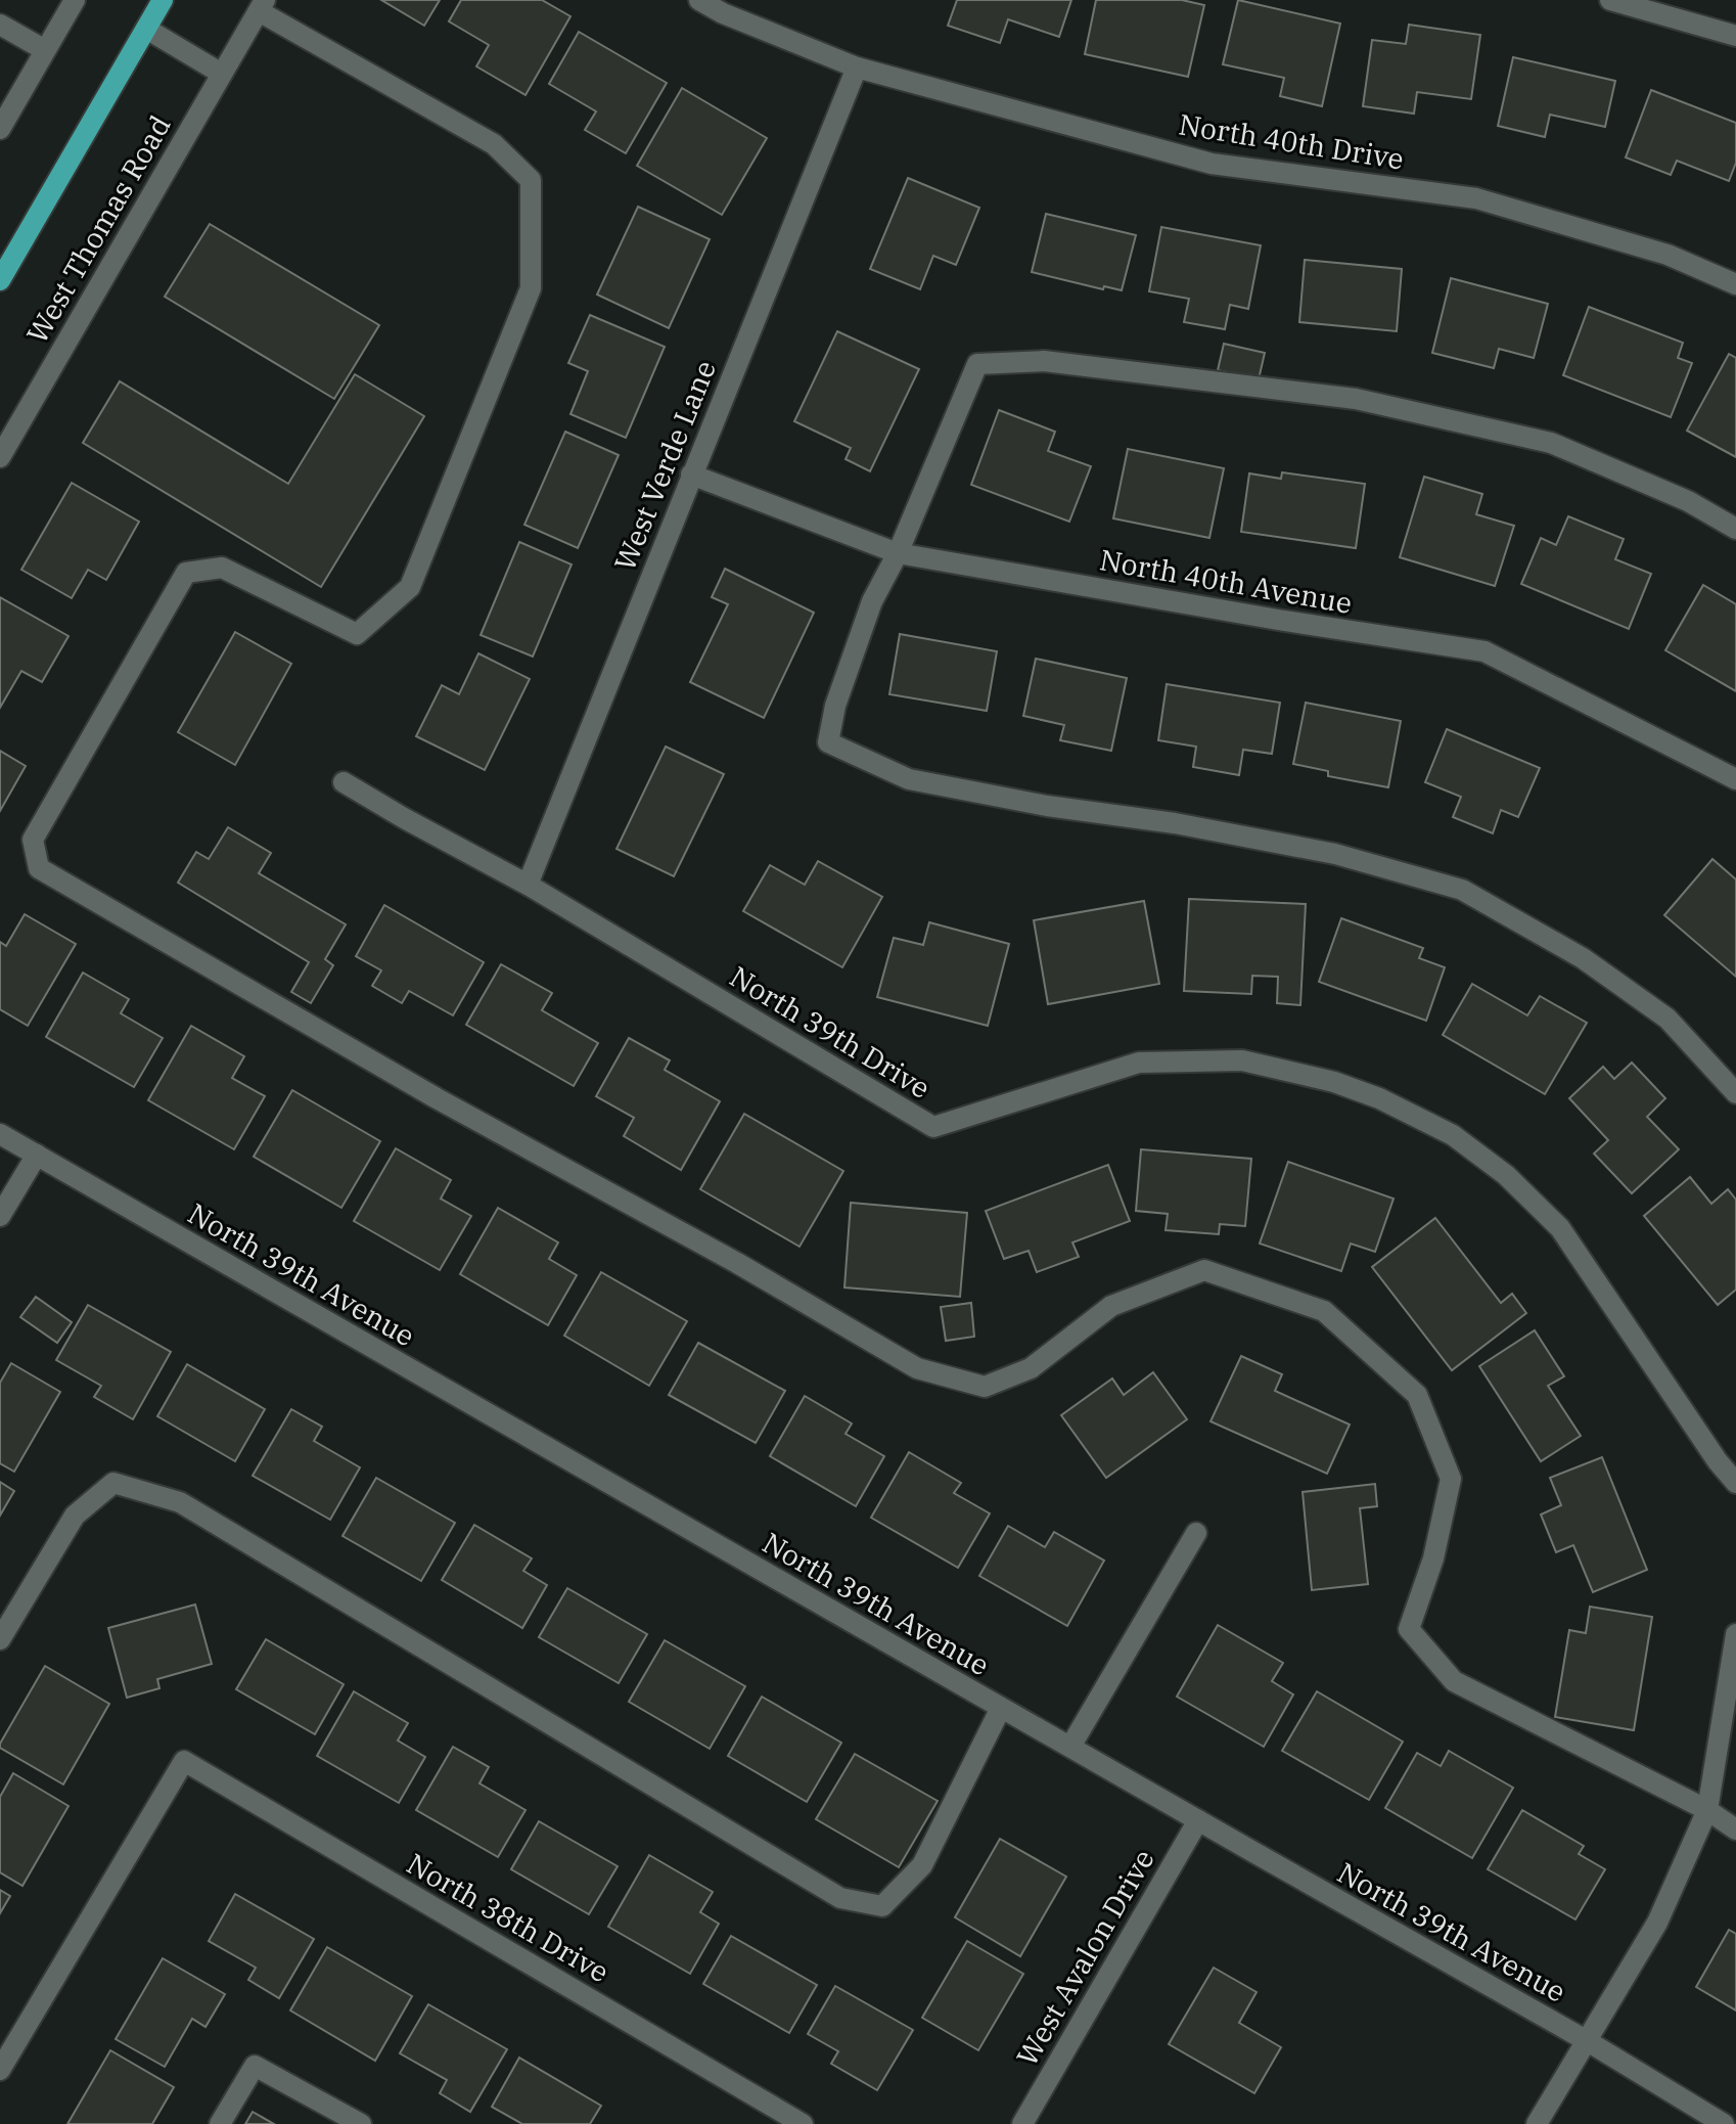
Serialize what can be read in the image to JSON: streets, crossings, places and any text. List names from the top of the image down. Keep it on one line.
{"streets":{"main road":["West Thomas Road"],"street":["North 40th Drive","West Verde Lane","North 40th Avenue","North 39th Drive","North 39th Avenue","North 38th Drive","West Avalon Drive"]},"crossings":[["North 40th Drive","West Verde Lane"],["West Verde Lane","North 40th Avenue"],["West Verde Lane","North 39th Drive"],["North 39th Avenue","West Avalon Drive"]]}
